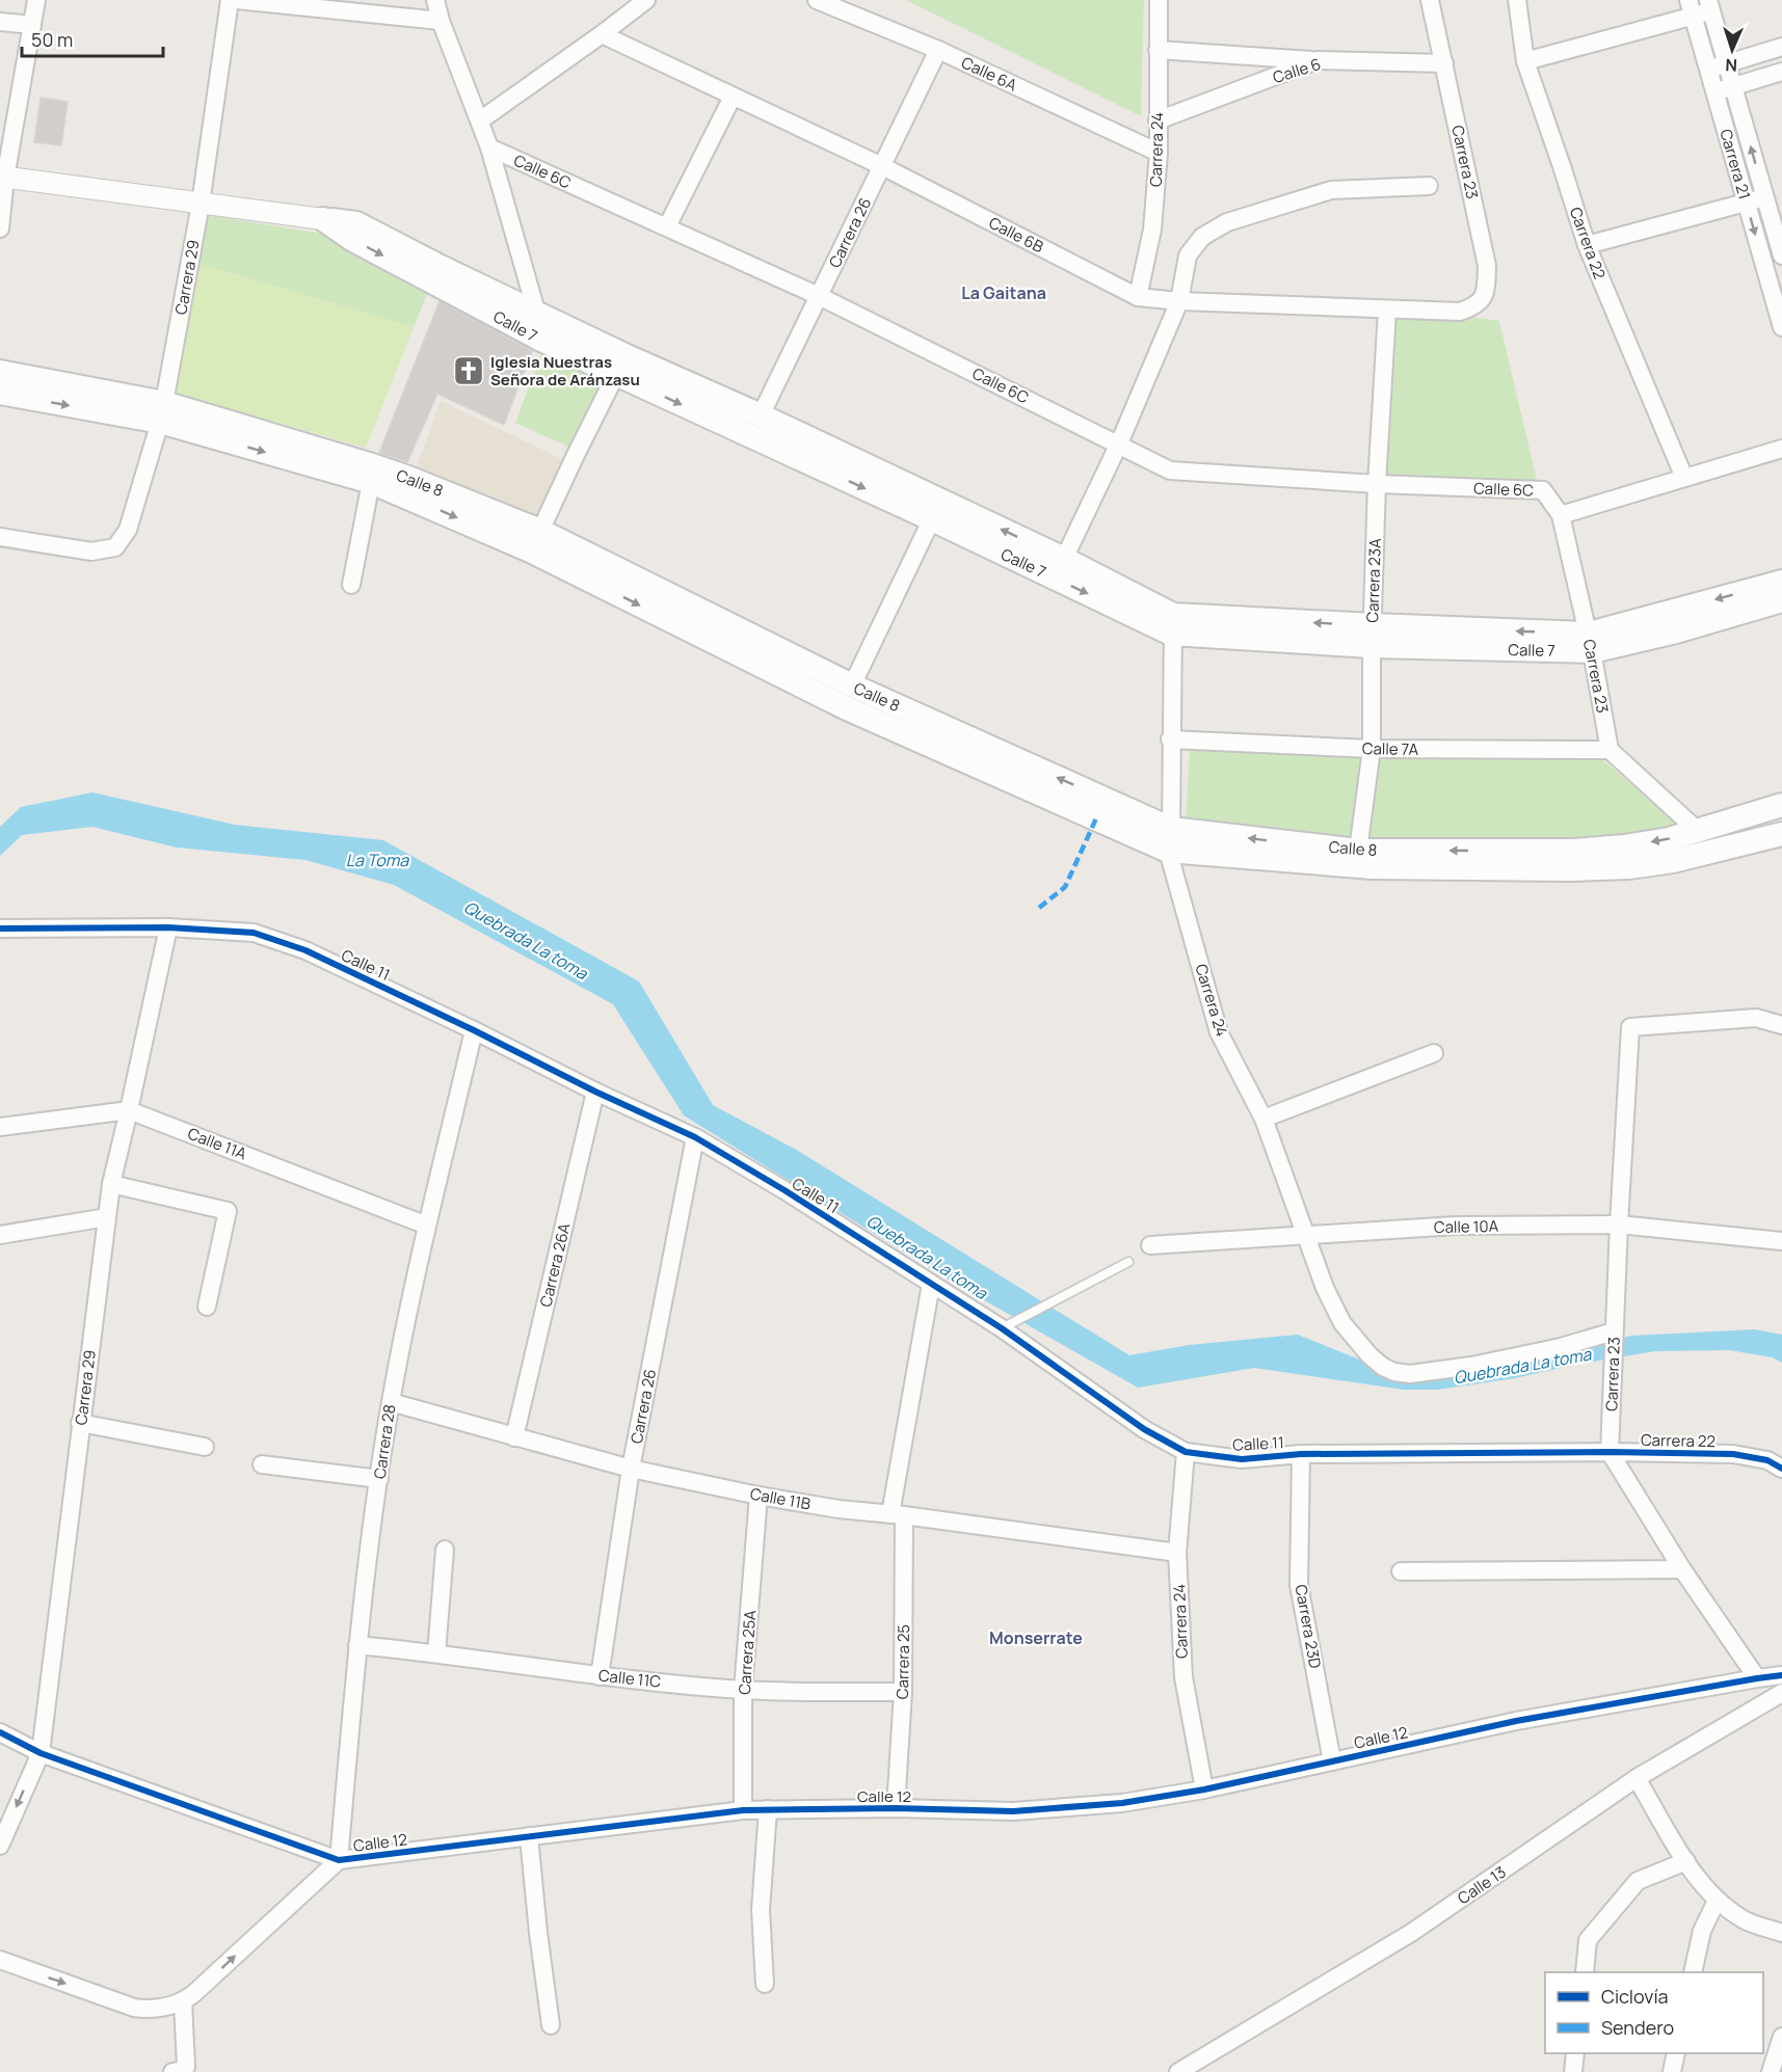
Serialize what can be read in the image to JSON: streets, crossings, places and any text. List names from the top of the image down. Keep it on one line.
{"streets":{"main road":["Calle 7","Calle 8"],"street":["Calle 6","Calle 6A","Carrera 24","Carrera 23","Carrera 21","Calle 6C","Carrera 26","Calle 6B","Carrera 22","Carrera 29","Carrera 23A","Calle 7A","Calle 11","Calle 11A","Calle 10A","Carrera 26A","Carrera 28","Calle 11B","Carrera 23D","Carrera 25A","Carrera 25","Calle 11C","Calle 12","Calle 13"]},"crossings":[["Calle 6","Carrera 24"],["Calle 6","Carrera 23"],["Calle 6A","Carrera 24"],["Calle 6A","Carrera 26"],["Carrera 24","Carrera 23"],["Carrera 24","Calle 6B"],["Carrera 24","Calle 7"],["Carrera 24","Calle 8"],["Carrera 24","Calle 7A"],["Carrera 24","Calle 11"],["Carrera 24","Calle 10A"],["Carrera 24","Calle 11B"],["Carrera 24","Calle 12"],["Carrera 23","Calle 6C"],["Carrera 23","Calle 6B"],["Carrera 23","Carrera 22"],["Carrera 23","Calle 7"],["Carrera 23","Calle 7A"],["Carrera 23","Calle 11"],["Carrera 23","Calle 10A"],["Calle 6C","Carrera 26"],["Calle 6C","Carrera 23A"],["Carrera 26","Calle 6B"],["Carrera 26","Calle 7"],["Carrera 26","Calle 11"],["Carrera 26","Calle 11B"],["Carrera 26","Calle 11C"],["Calle 6B","Carrera 23A"],["Carrera 22","Calle 11"],["Carrera 29","Calle 7"],["Carrera 29","Calle 8"],["Carrera 29","Calle 11"],["Carrera 29","Calle 11A"],["Carrera 29","Calle 12"],["Calle 7","Carrera 23A"],["Calle 8","Carrera 23A"],["Carrera 23A","Calle 7A"],["Calle 11","Carrera 26A"],["Calle 11","Carrera 28"],["Calle 11","Carrera 23D"],["Calle 11","Carrera 25"],["Calle 11A","Carrera 28"],["Carrera 26A","Calle 11B"],["Carrera 28","Calle 11B"],["Carrera 28","Calle 11C"],["Carrera 28","Calle 12"],["Calle 11B","Carrera 25A"],["Calle 11B","Carrera 25"],["Carrera 23D","Calle 12"],["Carrera 25A","Calle 11C"],["Carrera 25A","Calle 12"],["Carrera 25","Calle 11C"],["Carrera 25","Calle 12"]],"districts":["La Gaitana","Monserrate"],"water":["La Toma","Quebrada La toma"],"places":{"church":["Iglesia Nuestras Señora de Aránzasu"]},"legend":["Ciclovía","Sendero"],"scale_bar":"50 m","north":"bottom"}
